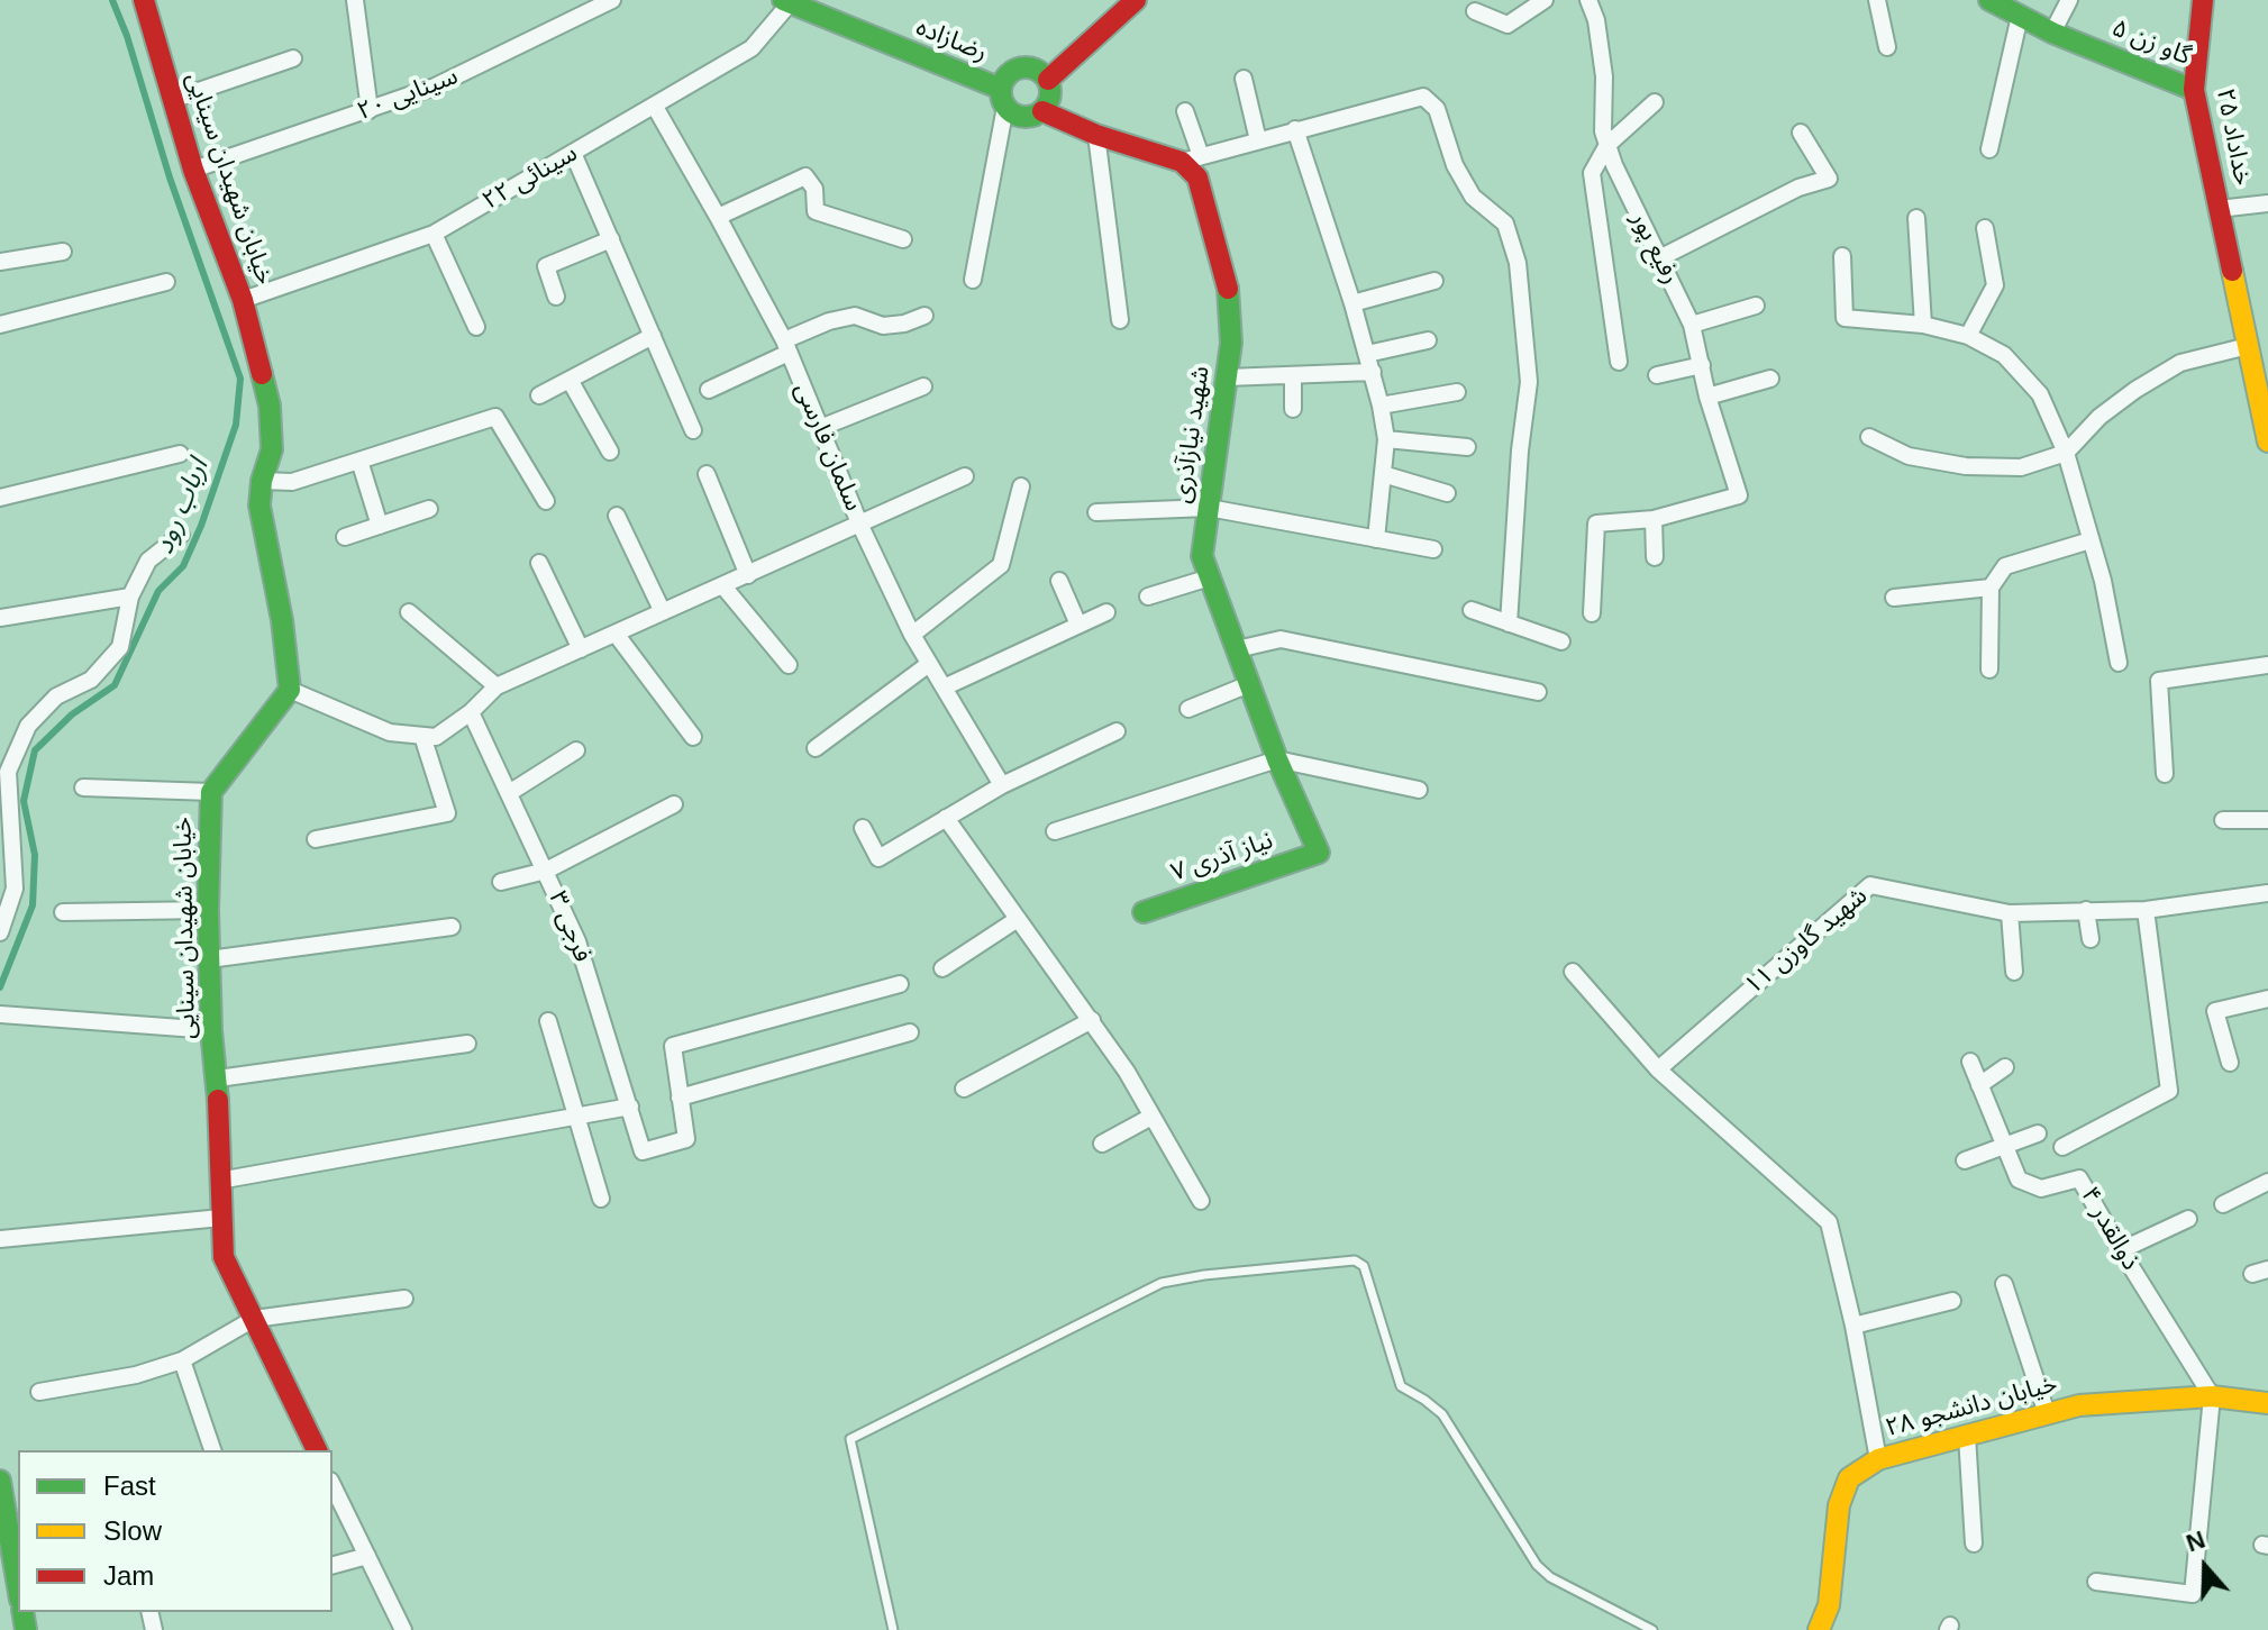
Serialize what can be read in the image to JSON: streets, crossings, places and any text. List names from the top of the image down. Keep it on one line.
{"streets":{"street":["رضازاده","گاو زن ۵","سینایی ۲۰","خداداد ۲۵","سینائی ۲۲","خیابان شهیدان سینایی","رفیع پور","شهید نیازآذری","سلمان فارسی","نیاز آذری ۷","فرجی ۳","شهید گاوزن ۱۱","ذوالقدر ۴","خیابان دانشجو ۲۸"]},"crossings":[["رضازاده","سینائی ۲۲"],["گاو زن ۵","خداداد ۲۵"],["سینایی ۲۰","خیابان شهیدان سینایی"],["سینائی ۲۲","خیابان شهیدان سینایی"],["سینائی ۲۲","سلمان فارسی"],["شهید نیازآذری","نیاز آذری ۷"],["ذوالقدر ۴","خیابان دانشجو ۲۸"]],"water":["ارباب رود"],"legend":["Fast","Slow","Jam"],"north":"top"}
